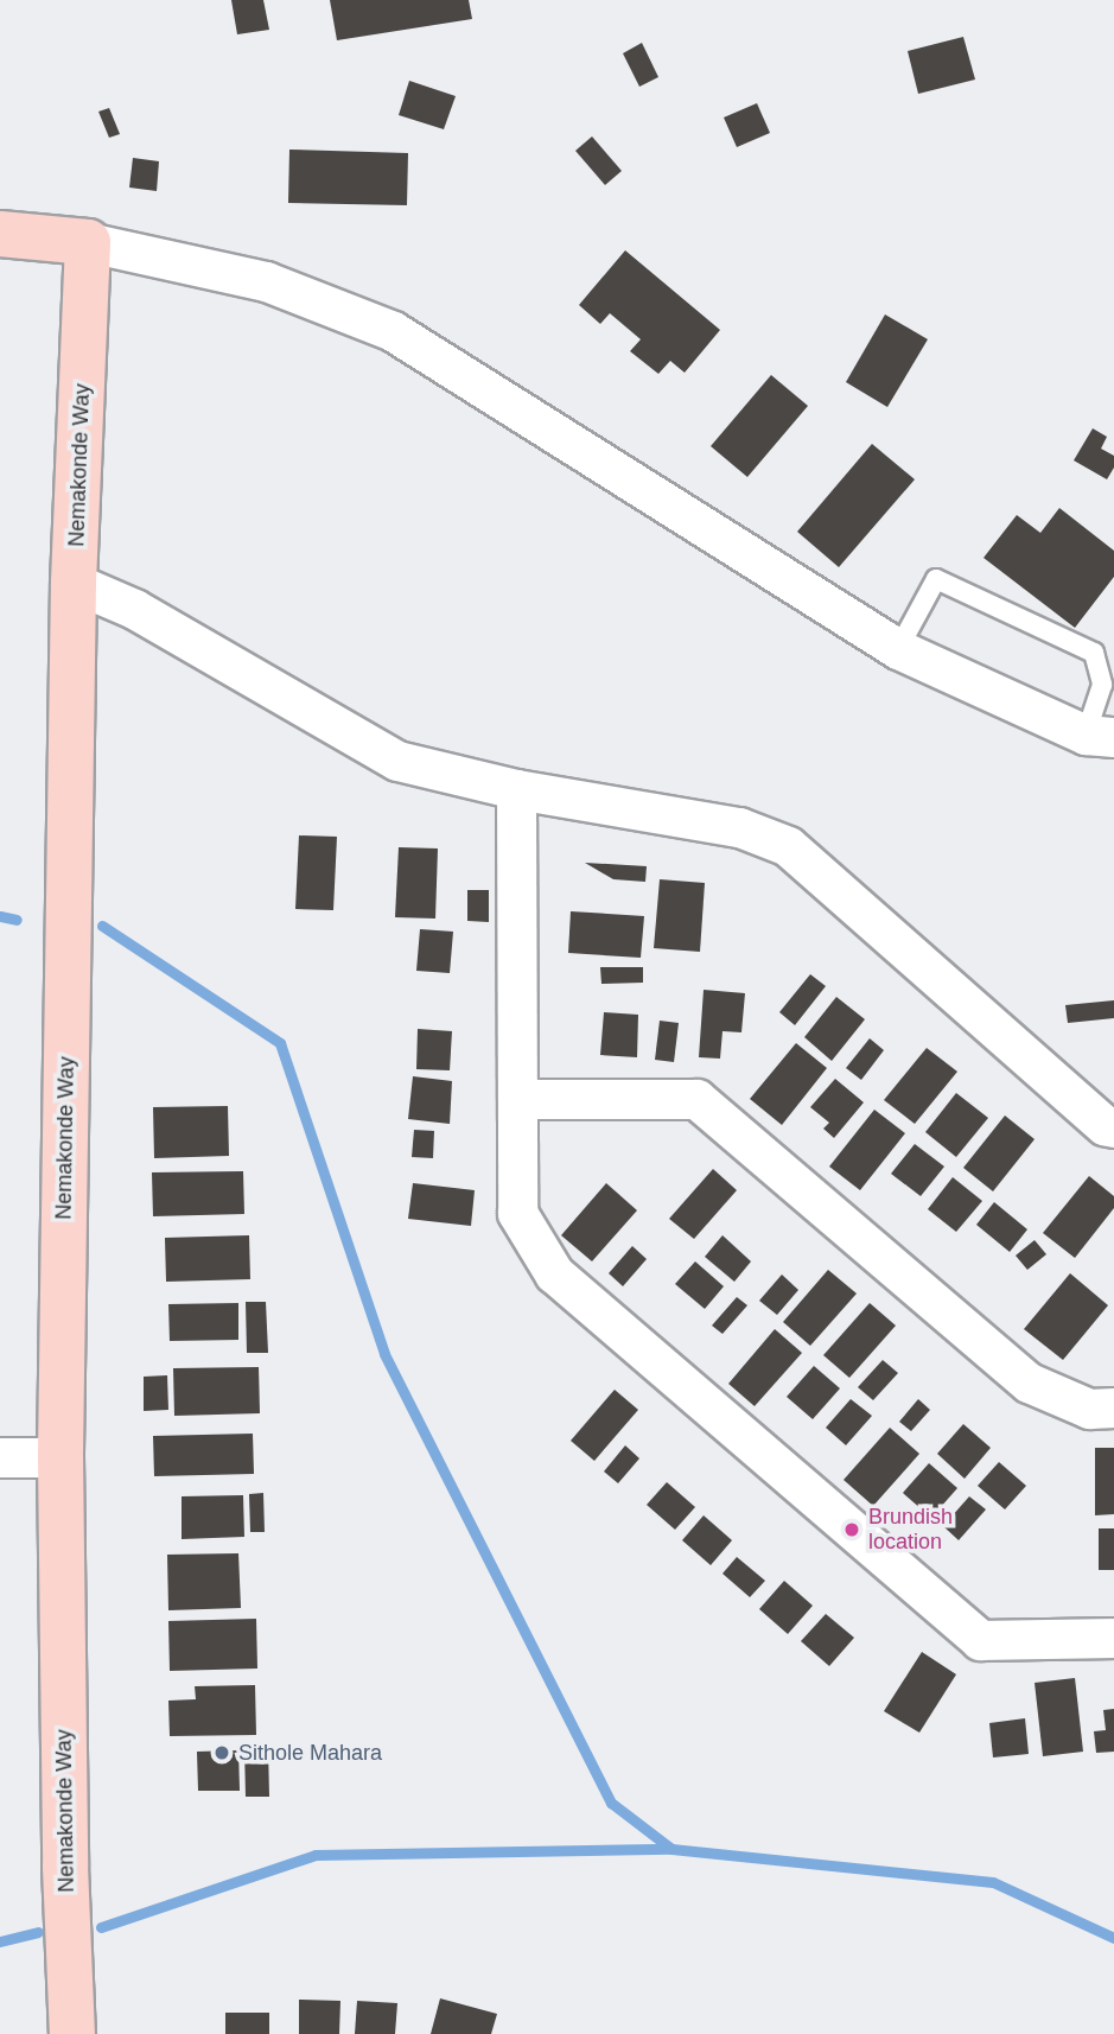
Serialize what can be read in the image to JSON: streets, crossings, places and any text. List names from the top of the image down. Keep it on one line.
{"streets":{"street":["Nemakonde Way"]},"places":["Brundish location","Sithole Mahara"]}
